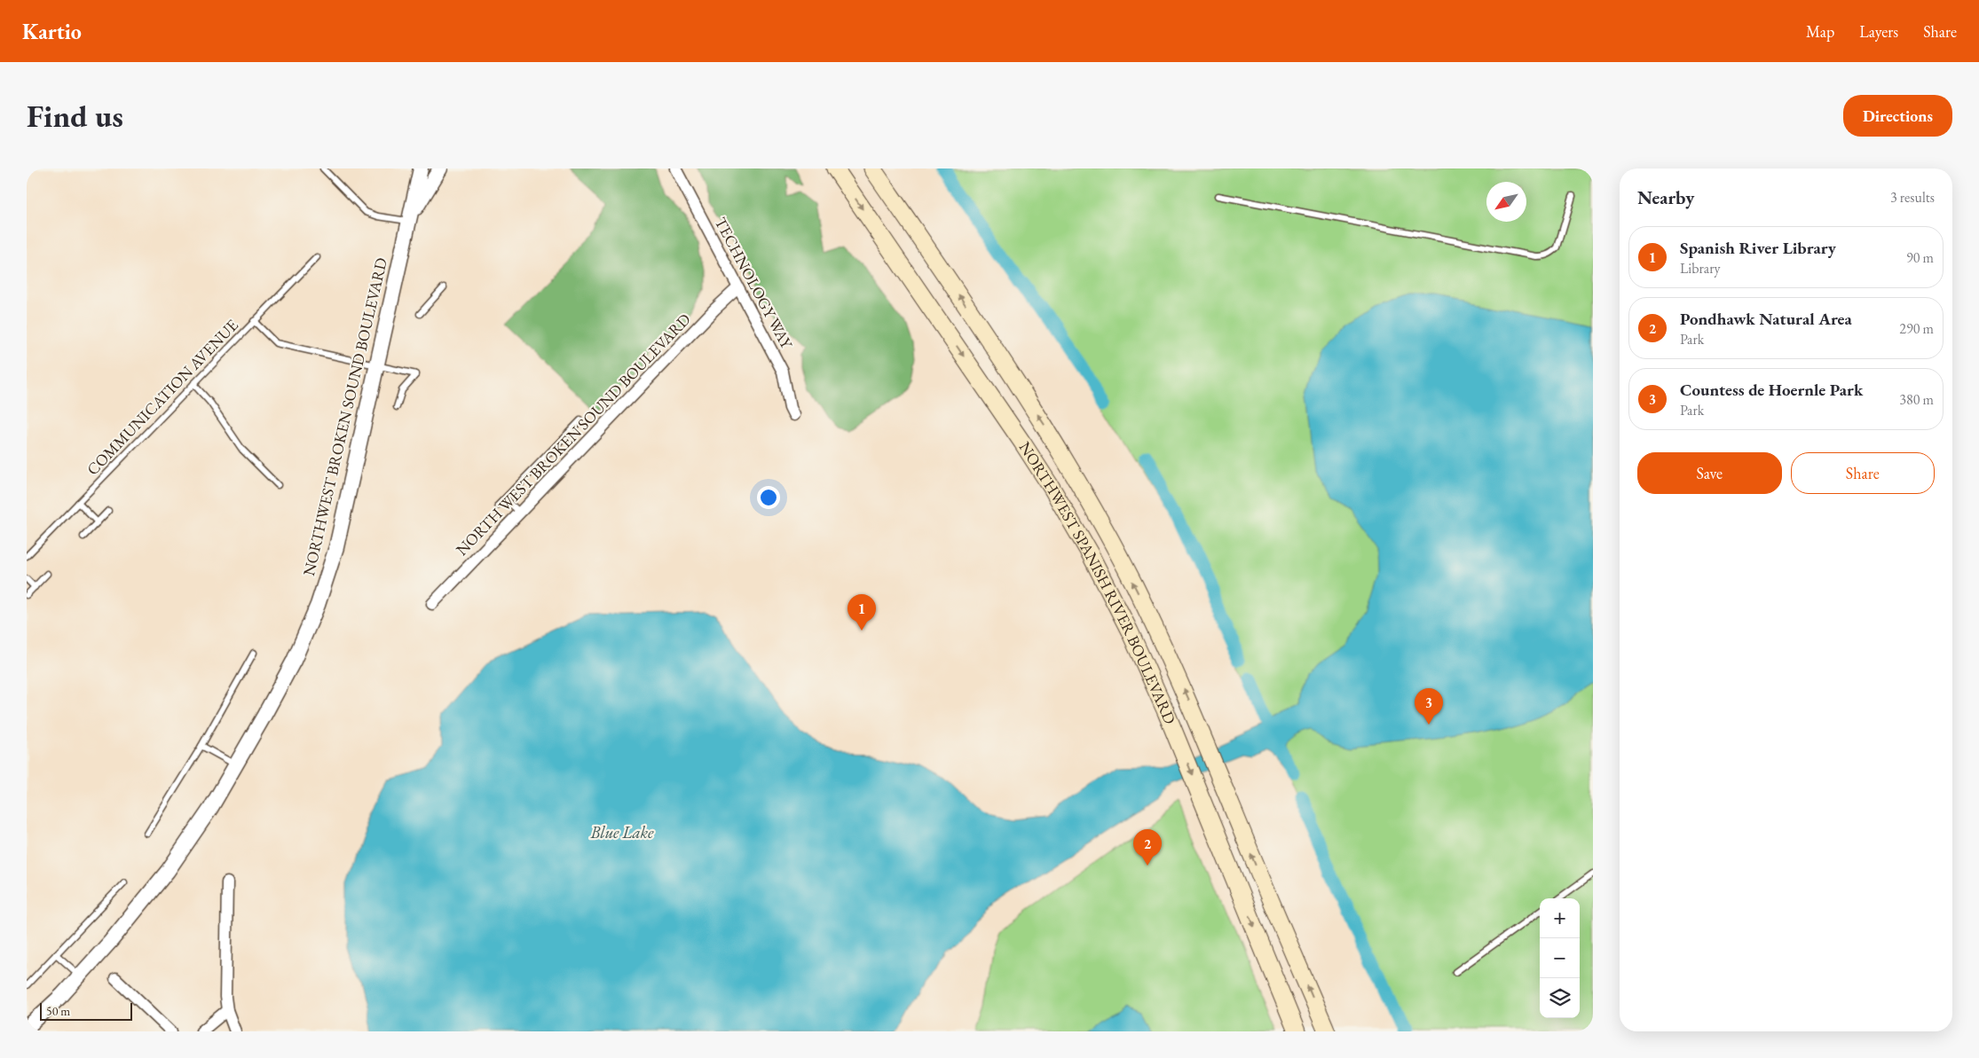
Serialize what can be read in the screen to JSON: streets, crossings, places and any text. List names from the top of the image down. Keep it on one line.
{"streets":{"main road":["NORTHWEST SPANISH RIVER BOULEVARD"],"street":["TECHNOLOGY WAY","NORTHWEST BROKEN SOUND BOULEVARD","NORTH WEST BROKEN SOUND BOULEVARD"],"lane":["COMMUNICATION AVENUE"]},"crossings":[["TECHNOLOGY WAY","NORTH WEST BROKEN SOUND BOULEVARD"]],"water":["Blue Lake"],"scale_bar":"50 m","north":"bottom left","page":{"header":"Kartio","nav":["Map","Layers","Share"],"buttons":["Directions",["Save","Share"]],"title":"Find us","heading":["Nearby","3 results"],"list":[{"mark":"1","name":"Spanish River Library","note":"Library","value":"90 m"},{"mark":"2","name":"Pondhawk Natural Area","note":"Park","value":"290 m"},{"mark":"3","name":"Countess de Hoernle Park","note":"Park","value":"380 m"}],"pins":["1","3","2"],"map_buttons":["+","−"],"scale":"50 m"}}
